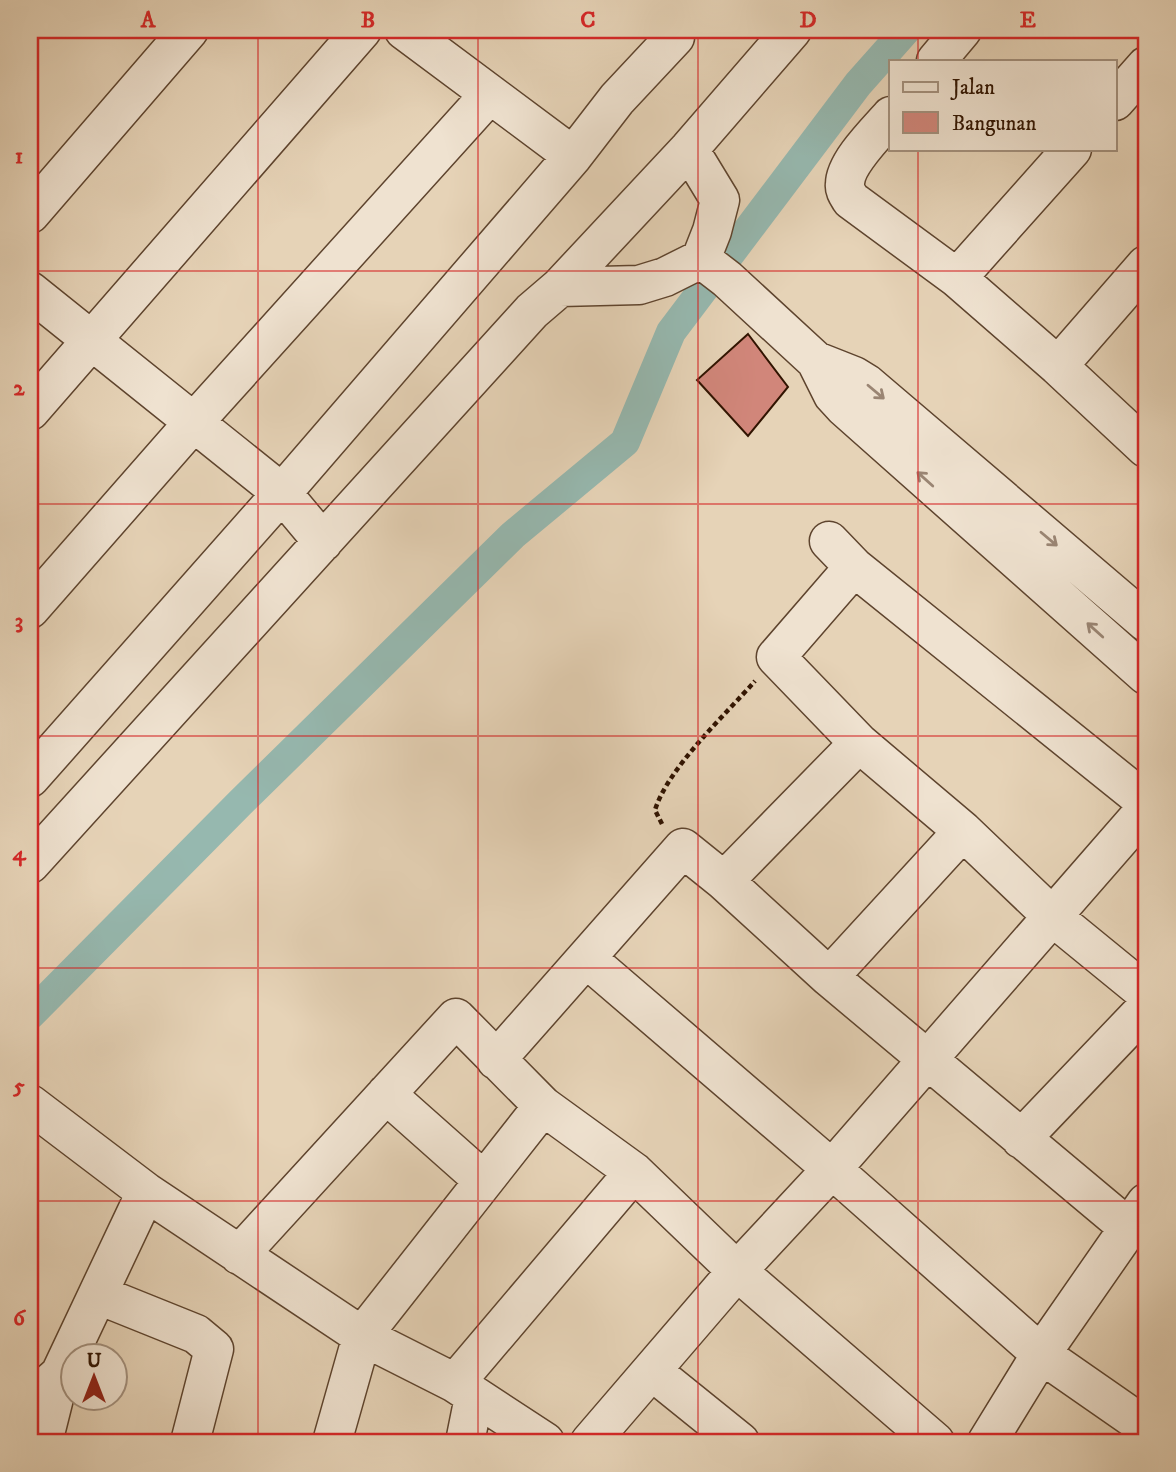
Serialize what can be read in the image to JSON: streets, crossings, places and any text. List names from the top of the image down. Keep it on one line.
{"legend":["Jalan","Bangunan"],"north":"top","grid":{"columns":["A","B","C","D","E"],"rows":["1","2","3","4","5","6"]}}
